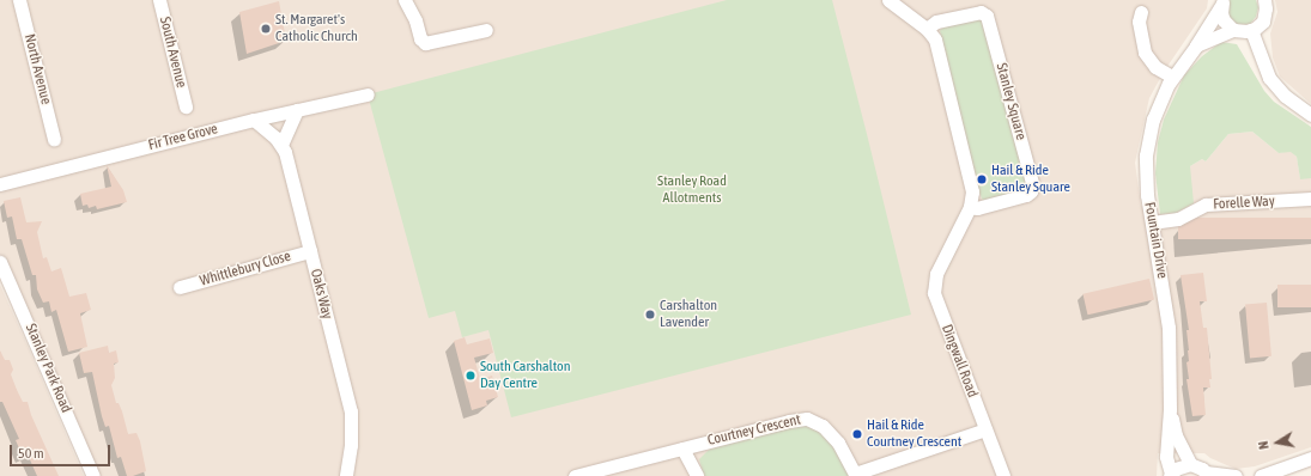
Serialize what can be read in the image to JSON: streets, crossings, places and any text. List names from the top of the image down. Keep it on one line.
{"streets":{"street":["South Avenue","North Avenue","Stanley Square","Fir Tree Grove","Forelle Way","Fountain Drive","Whittlebury Close","Oaks Way","Dingwall Road","Stanley Park Road","Courtney Crescent"]},"crossings":[["Stanley Square","Dingwall Road"],["Forelle Way","Fountain Drive"],["Whittlebury Close","Oaks Way"],["Dingwall Road","Courtney Crescent"]],"parks":["Stanley Road Allotments"],"places":["St. Margaret's Catholic Church","Hail & Ride Stanley Square","Carshalton Lavender","South Carshalton Day Centre","Hail & Ride Courtney Crescent"],"scale_bar":"50 m","north":"left"}
